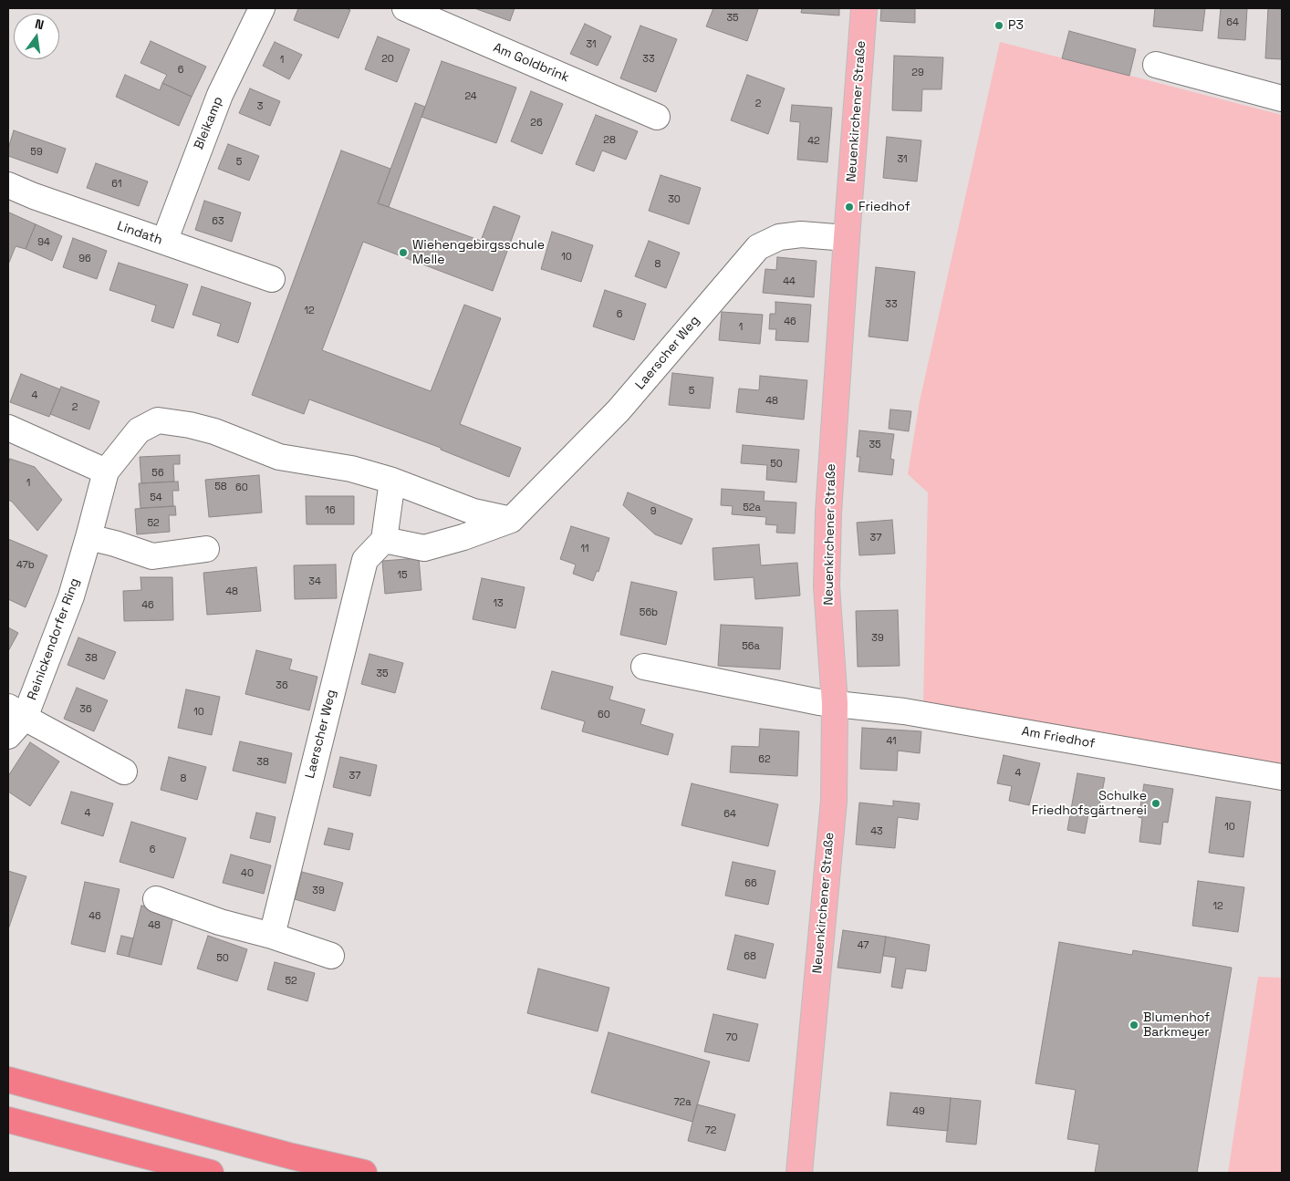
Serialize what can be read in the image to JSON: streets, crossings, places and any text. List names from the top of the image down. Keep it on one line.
{"streets":{"main road":["Neuenkirchener Straße"],"street":["Am Goldbrink","Bleikamp","Lindath","Laerscher Weg","Reinickendorfer Ring","Am Friedhof"]},"crossings":[["Neuenkirchener Straße","Laerscher Weg"],["Neuenkirchener Straße","Am Friedhof"],["Bleikamp","Lindath"]],"places":["P3","Friedhof","Wiehengebirgsschule Melle","Schulke Friedhofsgärtnerei","Blumenhof Barkmeyer"],"house_numbers":["35","64","31","20","33","1","6","29","24","2","3","26","28","42","59","31","5","61","30","63","94","10","96","8","44","33","12","6","46","1","5","4","48","2","35","50","56","1","58","60","54","52a","16","9","52","37","11","47b","15","34","48","13","46","56b","39","56a","38","35","36","36","10","60","41","62","38","4","37","8","4","64","10","43","6","40","66","39","12","46","48","47","68","50","52","70","72a","49","72"],"north":"top"}
